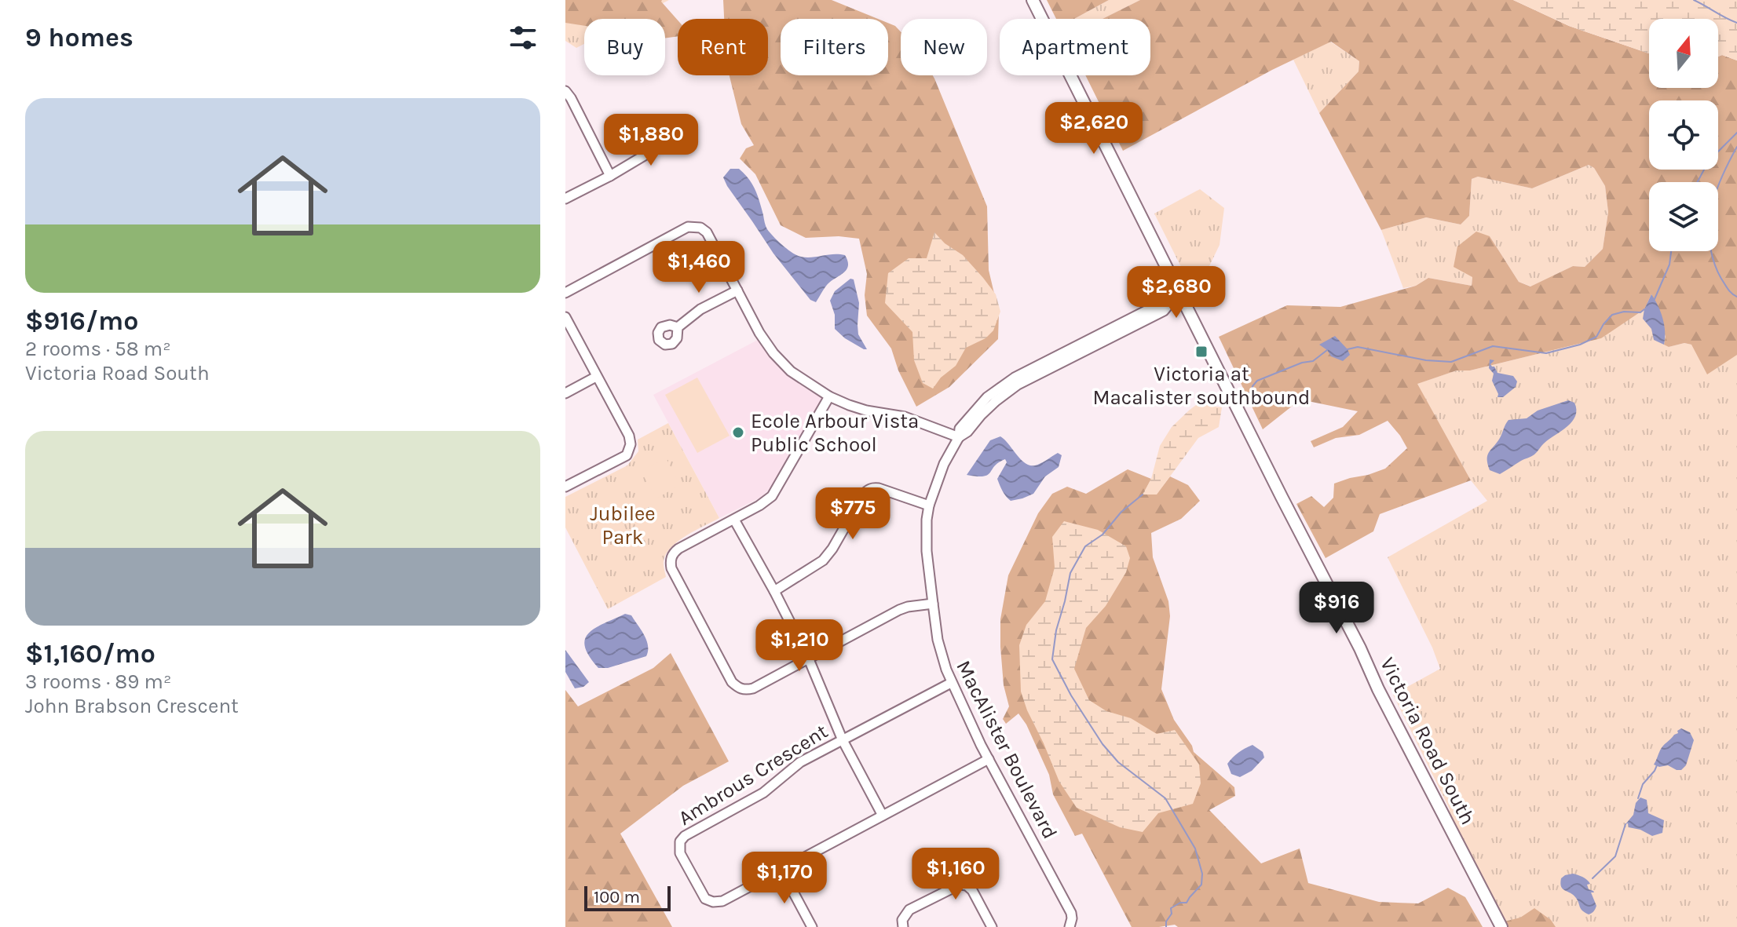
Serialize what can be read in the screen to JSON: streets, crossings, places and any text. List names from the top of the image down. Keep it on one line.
{"streets":{"main road":["Victoria Road South"],"street":["MacAlister Boulevard","Ambrous Crescent"]},"crossings":[["Victoria Road South","MacAlister Boulevard"],["MacAlister Boulevard","Ambrous Crescent"]],"parks":["Jubilee Park"],"places":{"transit":["Victoria at Macalister southbound"],"other":["Ecole Arbour Vista Public School"]},"scale_bar":"100 m","north":"top","page":{"heading":"9 homes","chip":["Buy","Rent","Filters","New","Apartment"],"list":[{"name":"$916/mo","note":"2 rooms · 58 m² · Victoria Road South"},{"name":"$1,160/mo","note":"3 rooms · 89 m² · John Brabson Crescent"}],"price":["$2,620","$1,880","$1,460","$2,680","$775","$916","$1,210","$1,160","$1,170"],"scale":"100 m"}}
